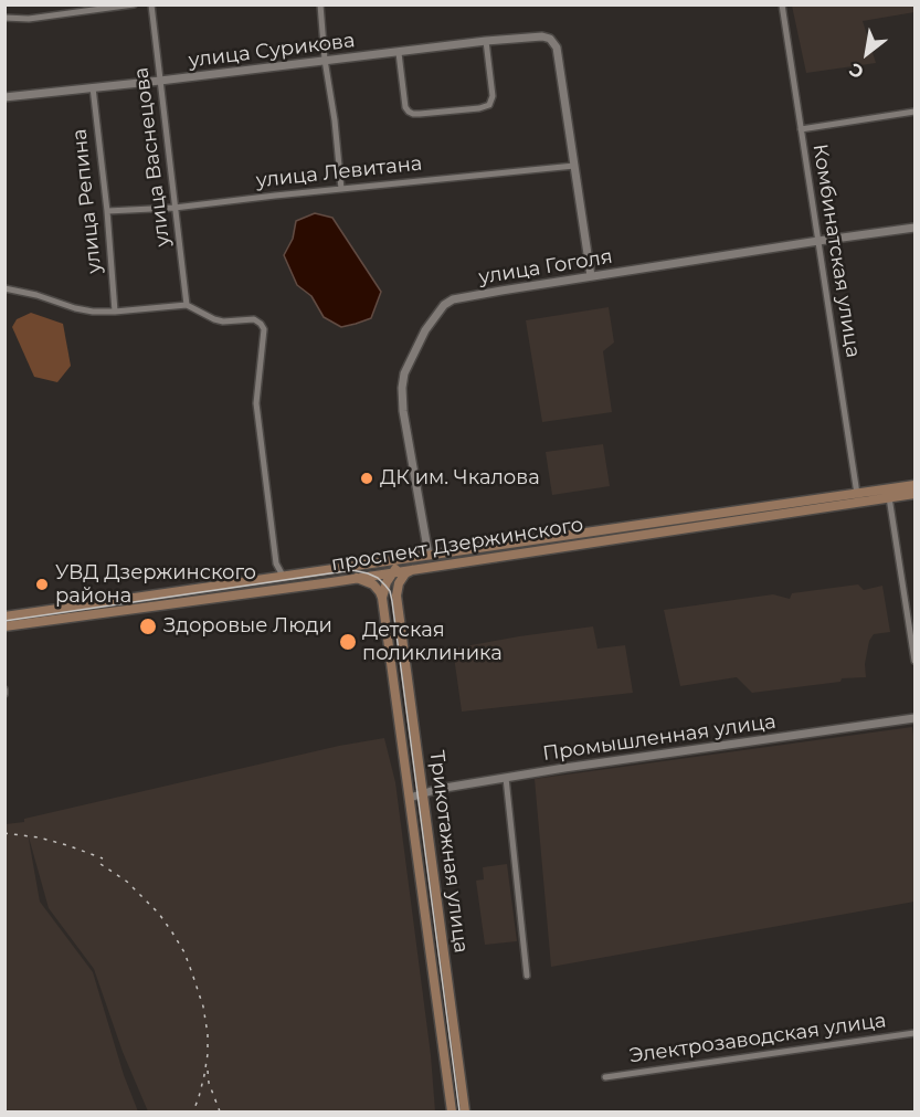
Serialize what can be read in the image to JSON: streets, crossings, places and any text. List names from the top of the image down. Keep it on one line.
{"streets":{"main road":["проспект Дзержинского","Трикотажная улица"],"street":["улица Сурикова","улица Васнецова","улица Левитана","улица Репина","Комбинатская улица","улица Гоголя","Промышленная улица","Электрозаводская улица"]},"crossings":[["улица Сурикова","улица Васнецова"],["улица Сурикова","улица Левитана"],["улица Сурикова","улица Репина"],["улица Васнецова","улица Левитана"],["улица Левитана","улица Репина"],["Комбинатская улица","улица Гоголя"],["Комбинатская улица","проспект Дзержинского"],["улица Гоголя","проспект Дзержинского"],["Промышленная улица","Трикотажная улица"]],"places":["ДК им. Чкалова","УВД Дзержинского района","Здоровые Люди","Детская поликлиника"],"north":"bottom left"}
